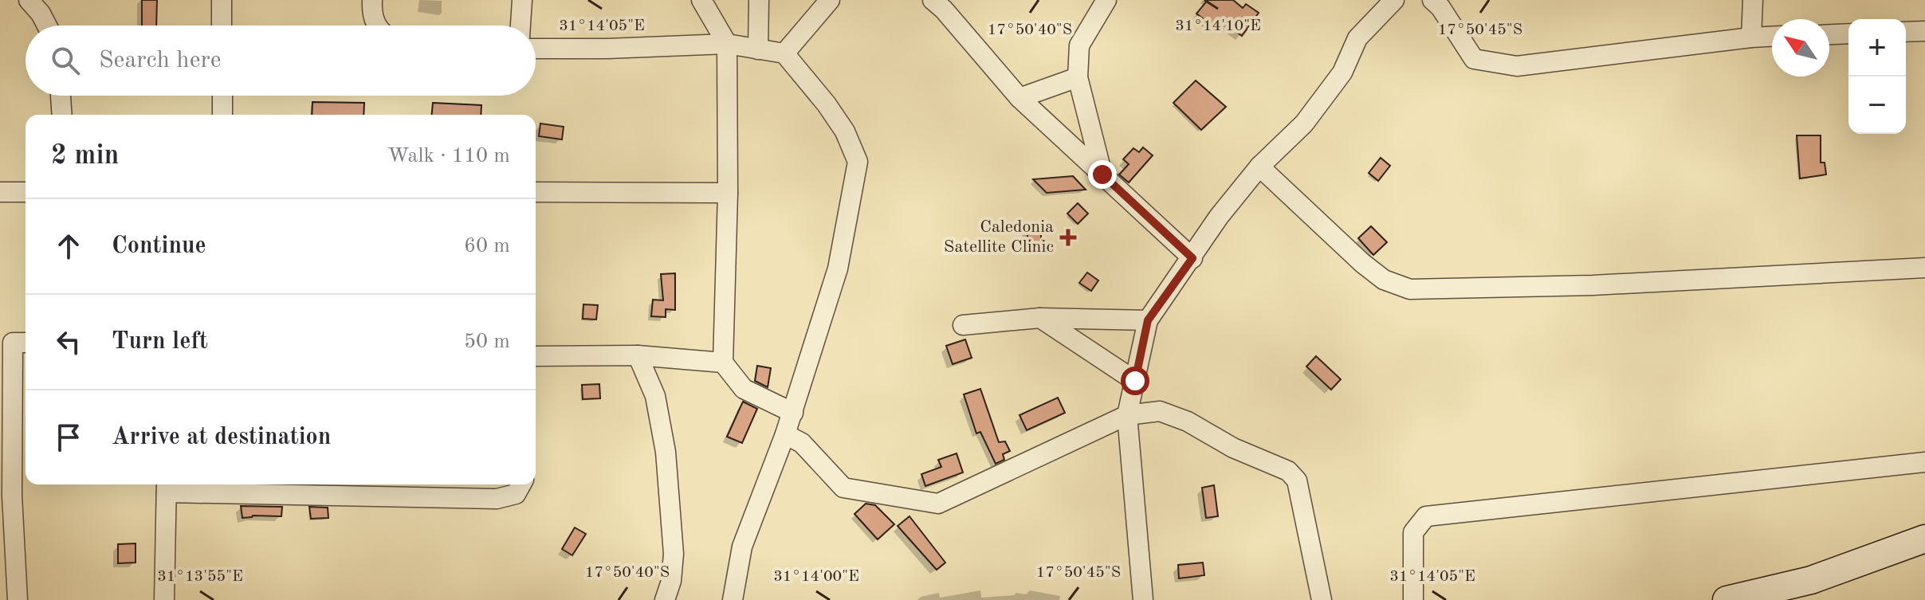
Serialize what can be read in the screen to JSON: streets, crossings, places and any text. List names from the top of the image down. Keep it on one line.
{"places":{"health":["Caledonia Satellite Clinic"]},"north":"top left","page":{"map_buttons":["+","−"],"search":"Search here","heading":["2 min","Walk · 110 m"],"list":[["Continue","60 m"],["Turn left","50 m"],"Arrive at destination"]},"coordinates":["31°14'05\"E","31°14'10\"E","17°50'40\"S","17°50'45\"S","31°13'55\"E","31°14'00\"E"]}
